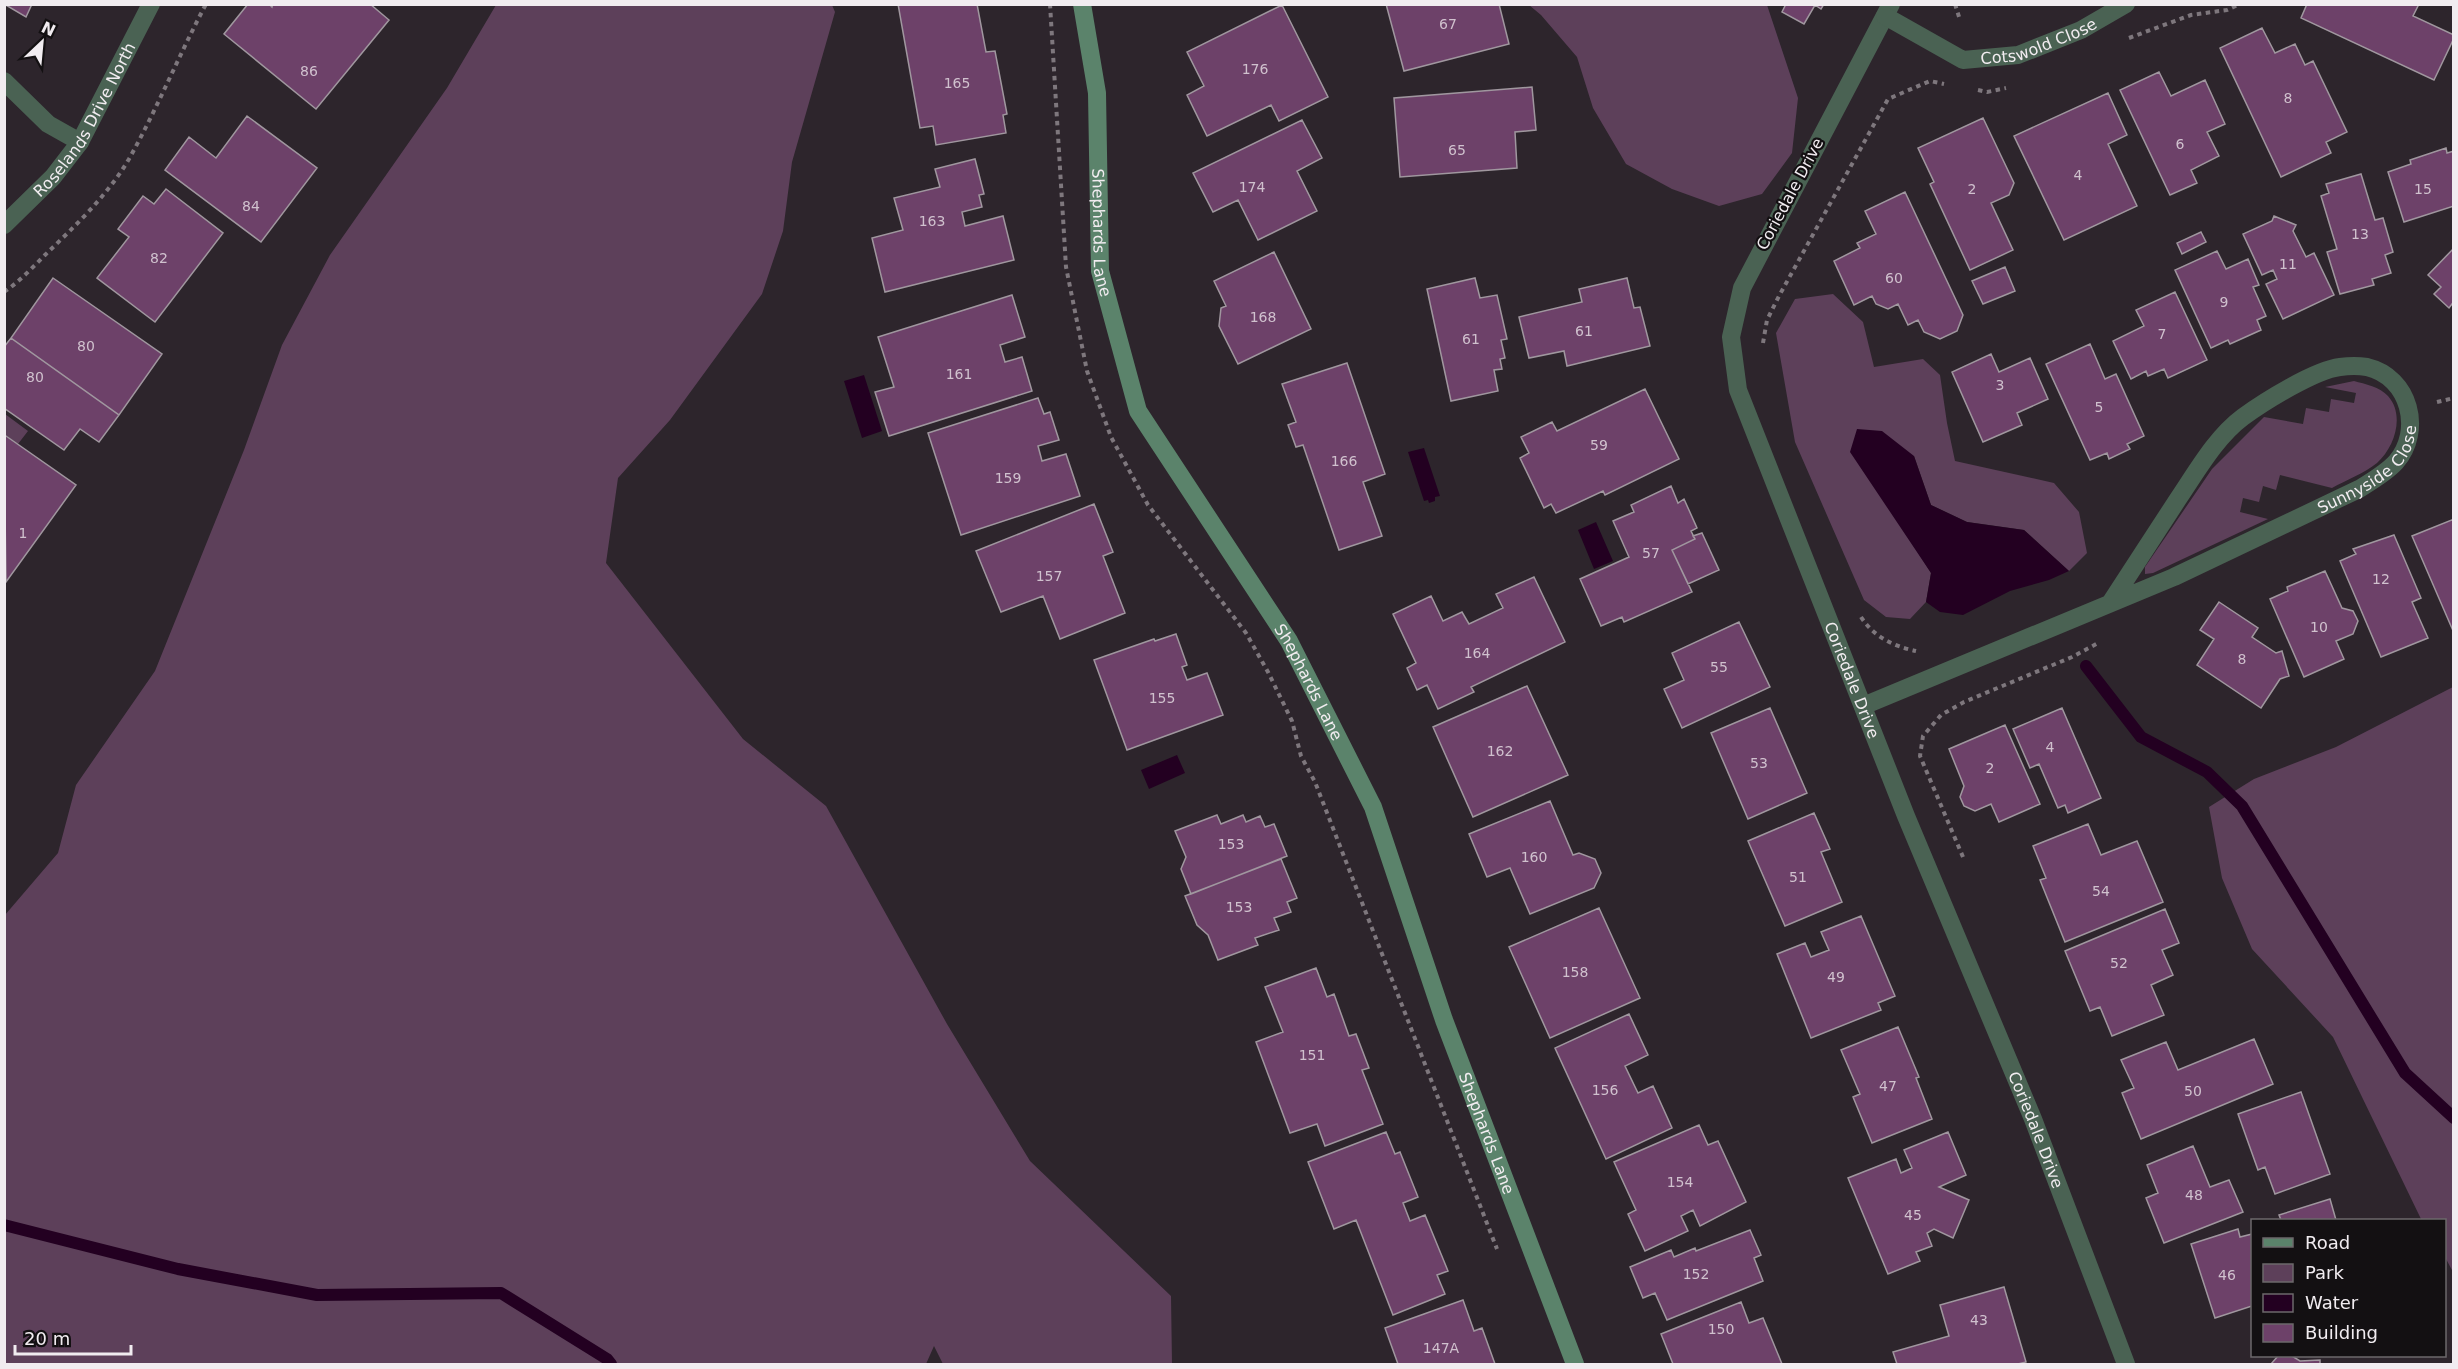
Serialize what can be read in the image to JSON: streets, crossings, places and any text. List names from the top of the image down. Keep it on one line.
{"streets":{"street":["Cotswold Close","Roselands Drive North","Coriedale Drive","Shephards Lane","Sunnyside Close"]},"crossings":[["Cotswold Close","Coriedale Drive"],["Coriedale Drive","Sunnyside Close"]],"house_numbers":["67","176","86","165","8","6","65","4","174","2","15","84","163","13","82","11","60","9","168","61","7","61","80","161","80","3","5","59","166","159","1","57","157","12","10","164","8","55","155","4","162","53","2","153","160","51","54","153","52","158","49","151","47","156","50","154","48","45","152","46","43","150","147A"],"legend":["Road","Park","Water","Building"],"scale_bar":"20 m","north":"top right"}
